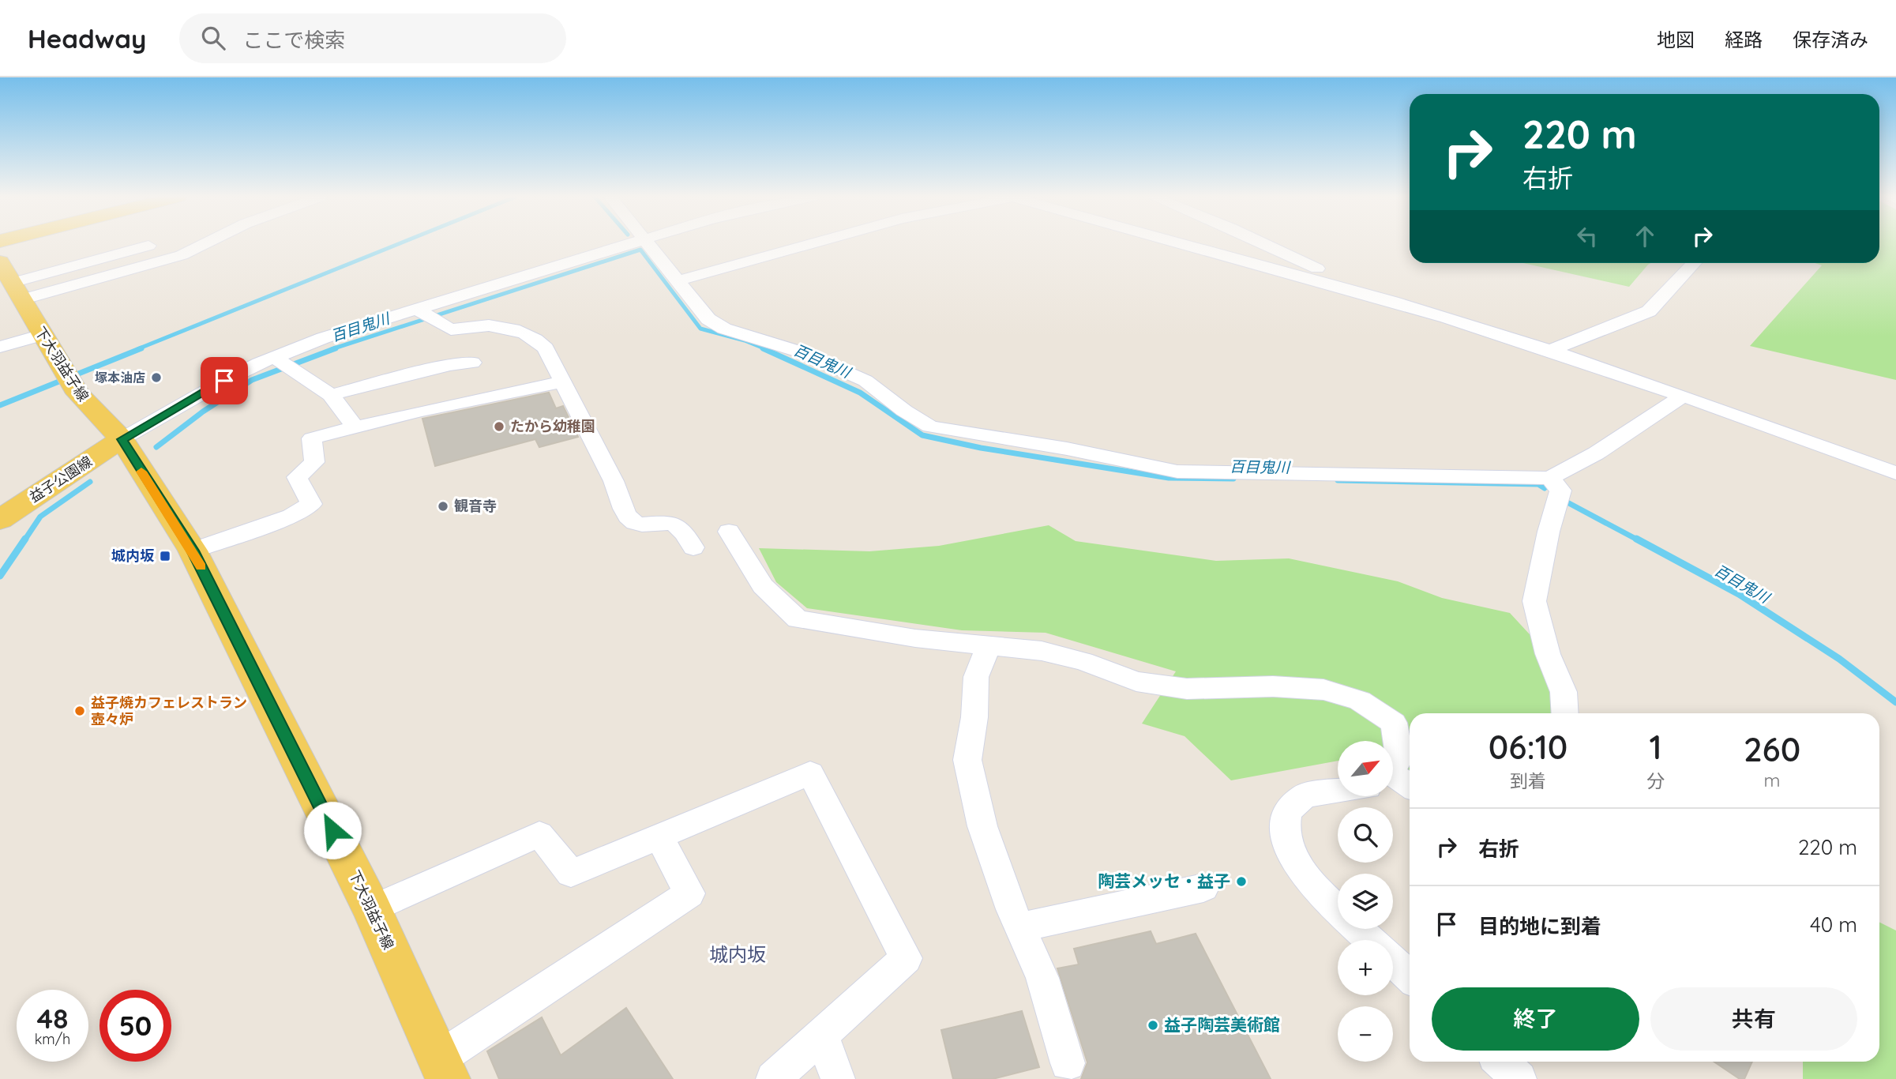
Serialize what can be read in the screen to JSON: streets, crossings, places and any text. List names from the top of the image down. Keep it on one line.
{"streets":{"main road":["下大羽益子線","益子公園線"]},"crossings":[["下大羽益子線","益子公園線"]],"districts":["城内坂"],"water":["百目鬼川"],"places":{"other":["塚本油店","たから幼稚園","観音寺","益子焼カフェレストラン 壺々炉","陶芸メッセ・益子","益子陶芸美術館"],"transit":["城内坂"]},"north":"top right","page":{"header":"Headway","search":"ここで検索","nav":["地図","経路","保存済み"],"turn":["220 m","右折"],"eta":["06:10","到着","1","分","260","m"],"map_buttons":["+","−"],"list":[{"name":"右折","value":"220 m"},{"name":"目的地に到着","value":"40 m"}],"buttons":["終了","共有"],"speed":"48 km/h","limit":"50"}}
